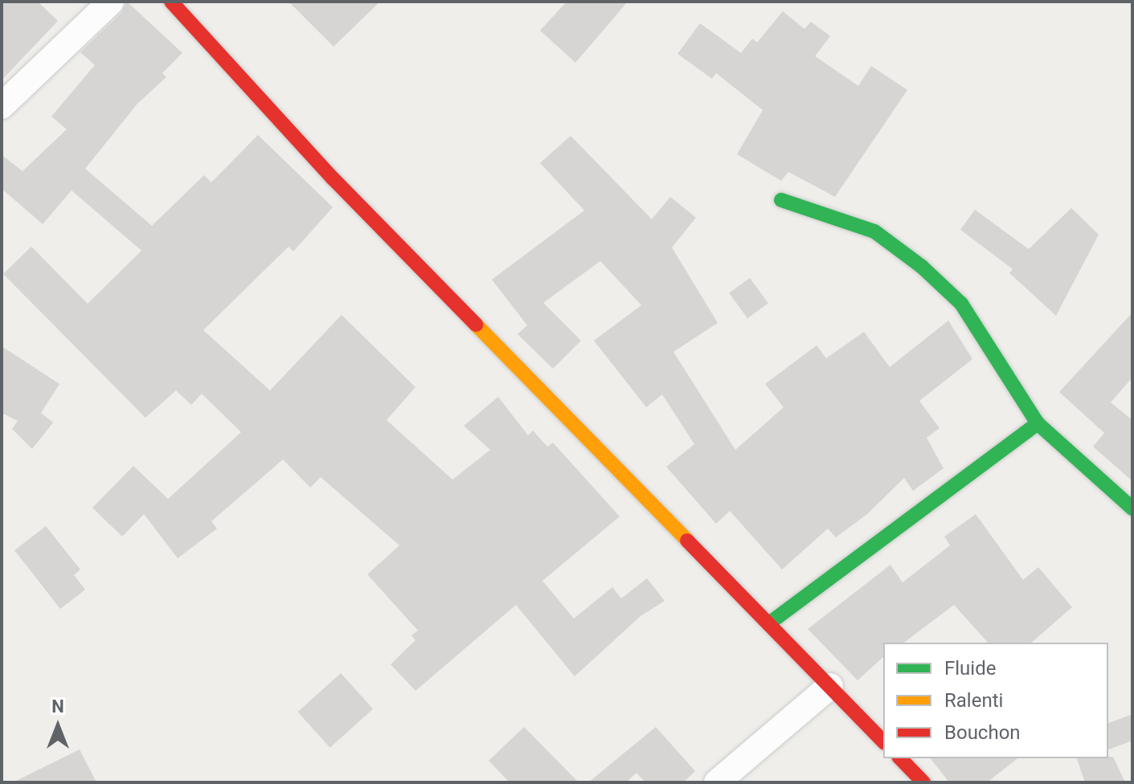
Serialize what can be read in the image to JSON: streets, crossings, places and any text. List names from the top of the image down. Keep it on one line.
{"legend":["Fluide","Ralenti","Bouchon"],"north":"top"}
